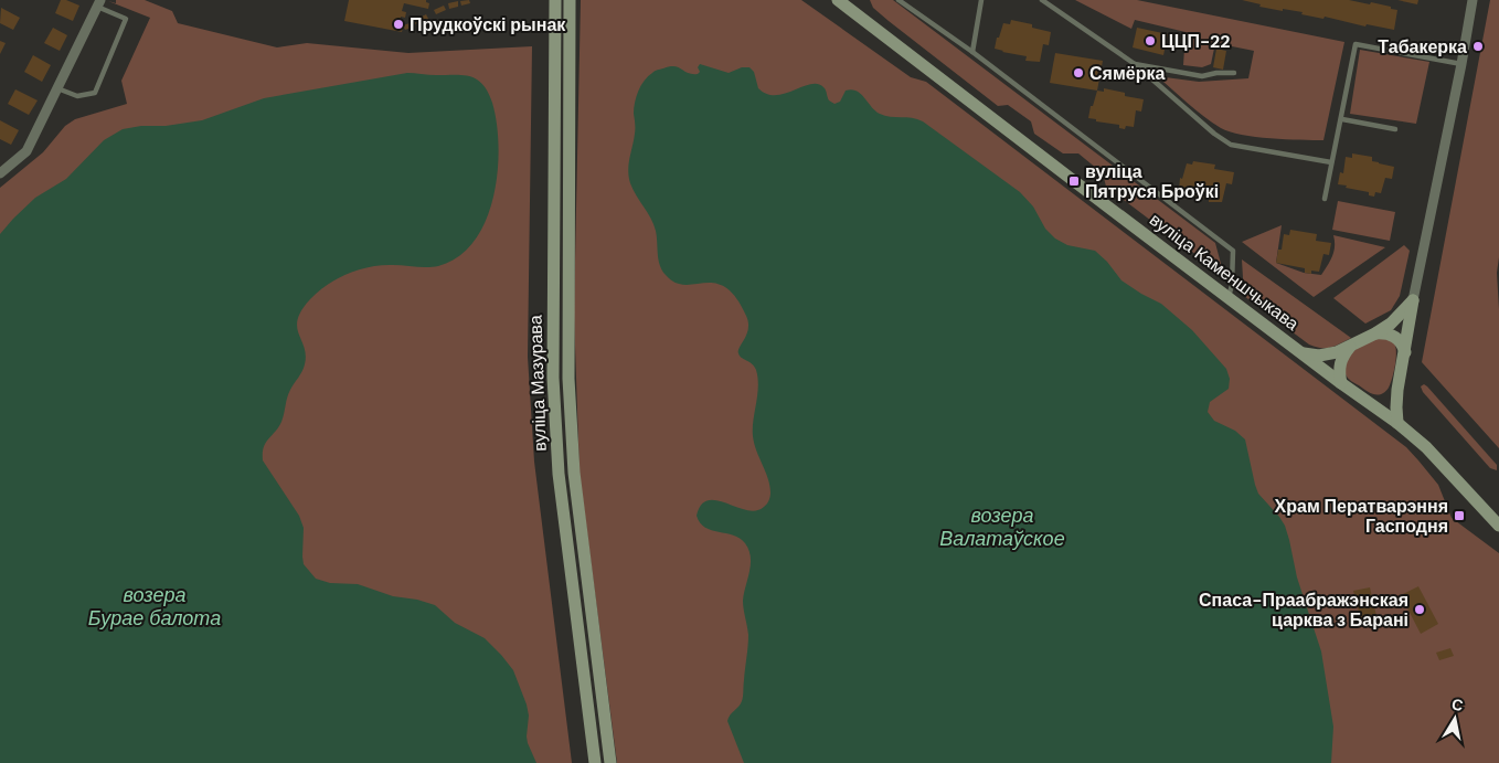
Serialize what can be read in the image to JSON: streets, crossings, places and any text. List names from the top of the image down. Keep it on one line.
{"streets":{"main road":["вуліца Каменшчыкава","вуліца Мазурава"]},"water":["возера Валатаўское","возера Бурае балота"],"places":{"other":["Прудкоўскі рынак","ЦЦП-22","Табакерка","Сямёрка","Спаса-Праабражэнская царква з Барані"],"transit":["вуліца Пятруся Броўкі","Храм Ператварэння Гасподня"]},"north":"top"}
